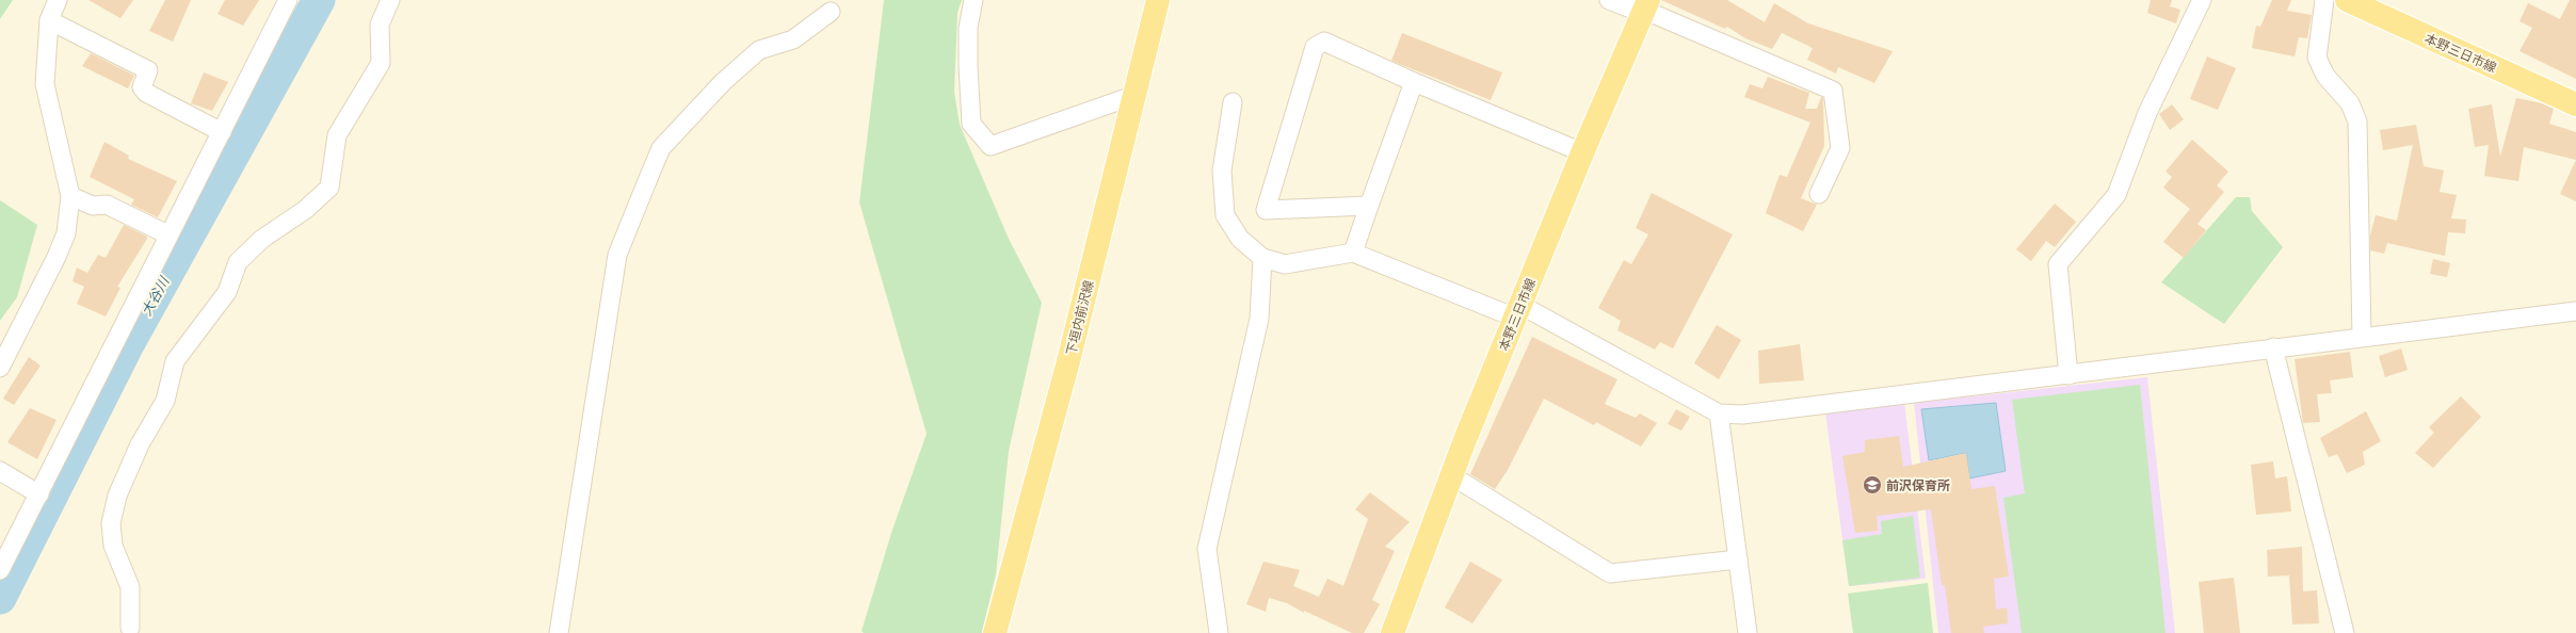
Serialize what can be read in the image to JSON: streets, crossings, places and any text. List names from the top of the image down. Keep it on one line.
{"streets":{"main road":["本野三日市線","下垣内前沢線"]},"water":["大谷川"],"places":{"school or university":["前沢保育所"]}}
